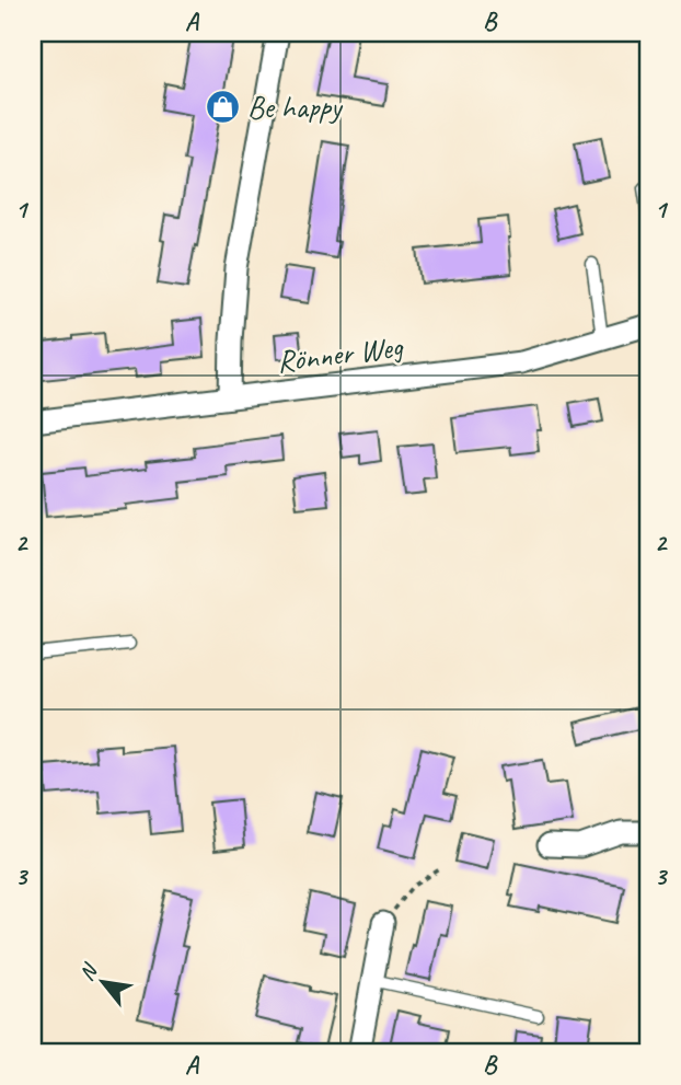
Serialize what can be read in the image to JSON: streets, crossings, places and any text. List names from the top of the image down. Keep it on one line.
{"streets":{"street":["Rönner Weg"]},"places":{"shop":["Be happy"]},"north":"top left","grid":{"columns":["A","B"],"rows":["1","2","3"]}}
